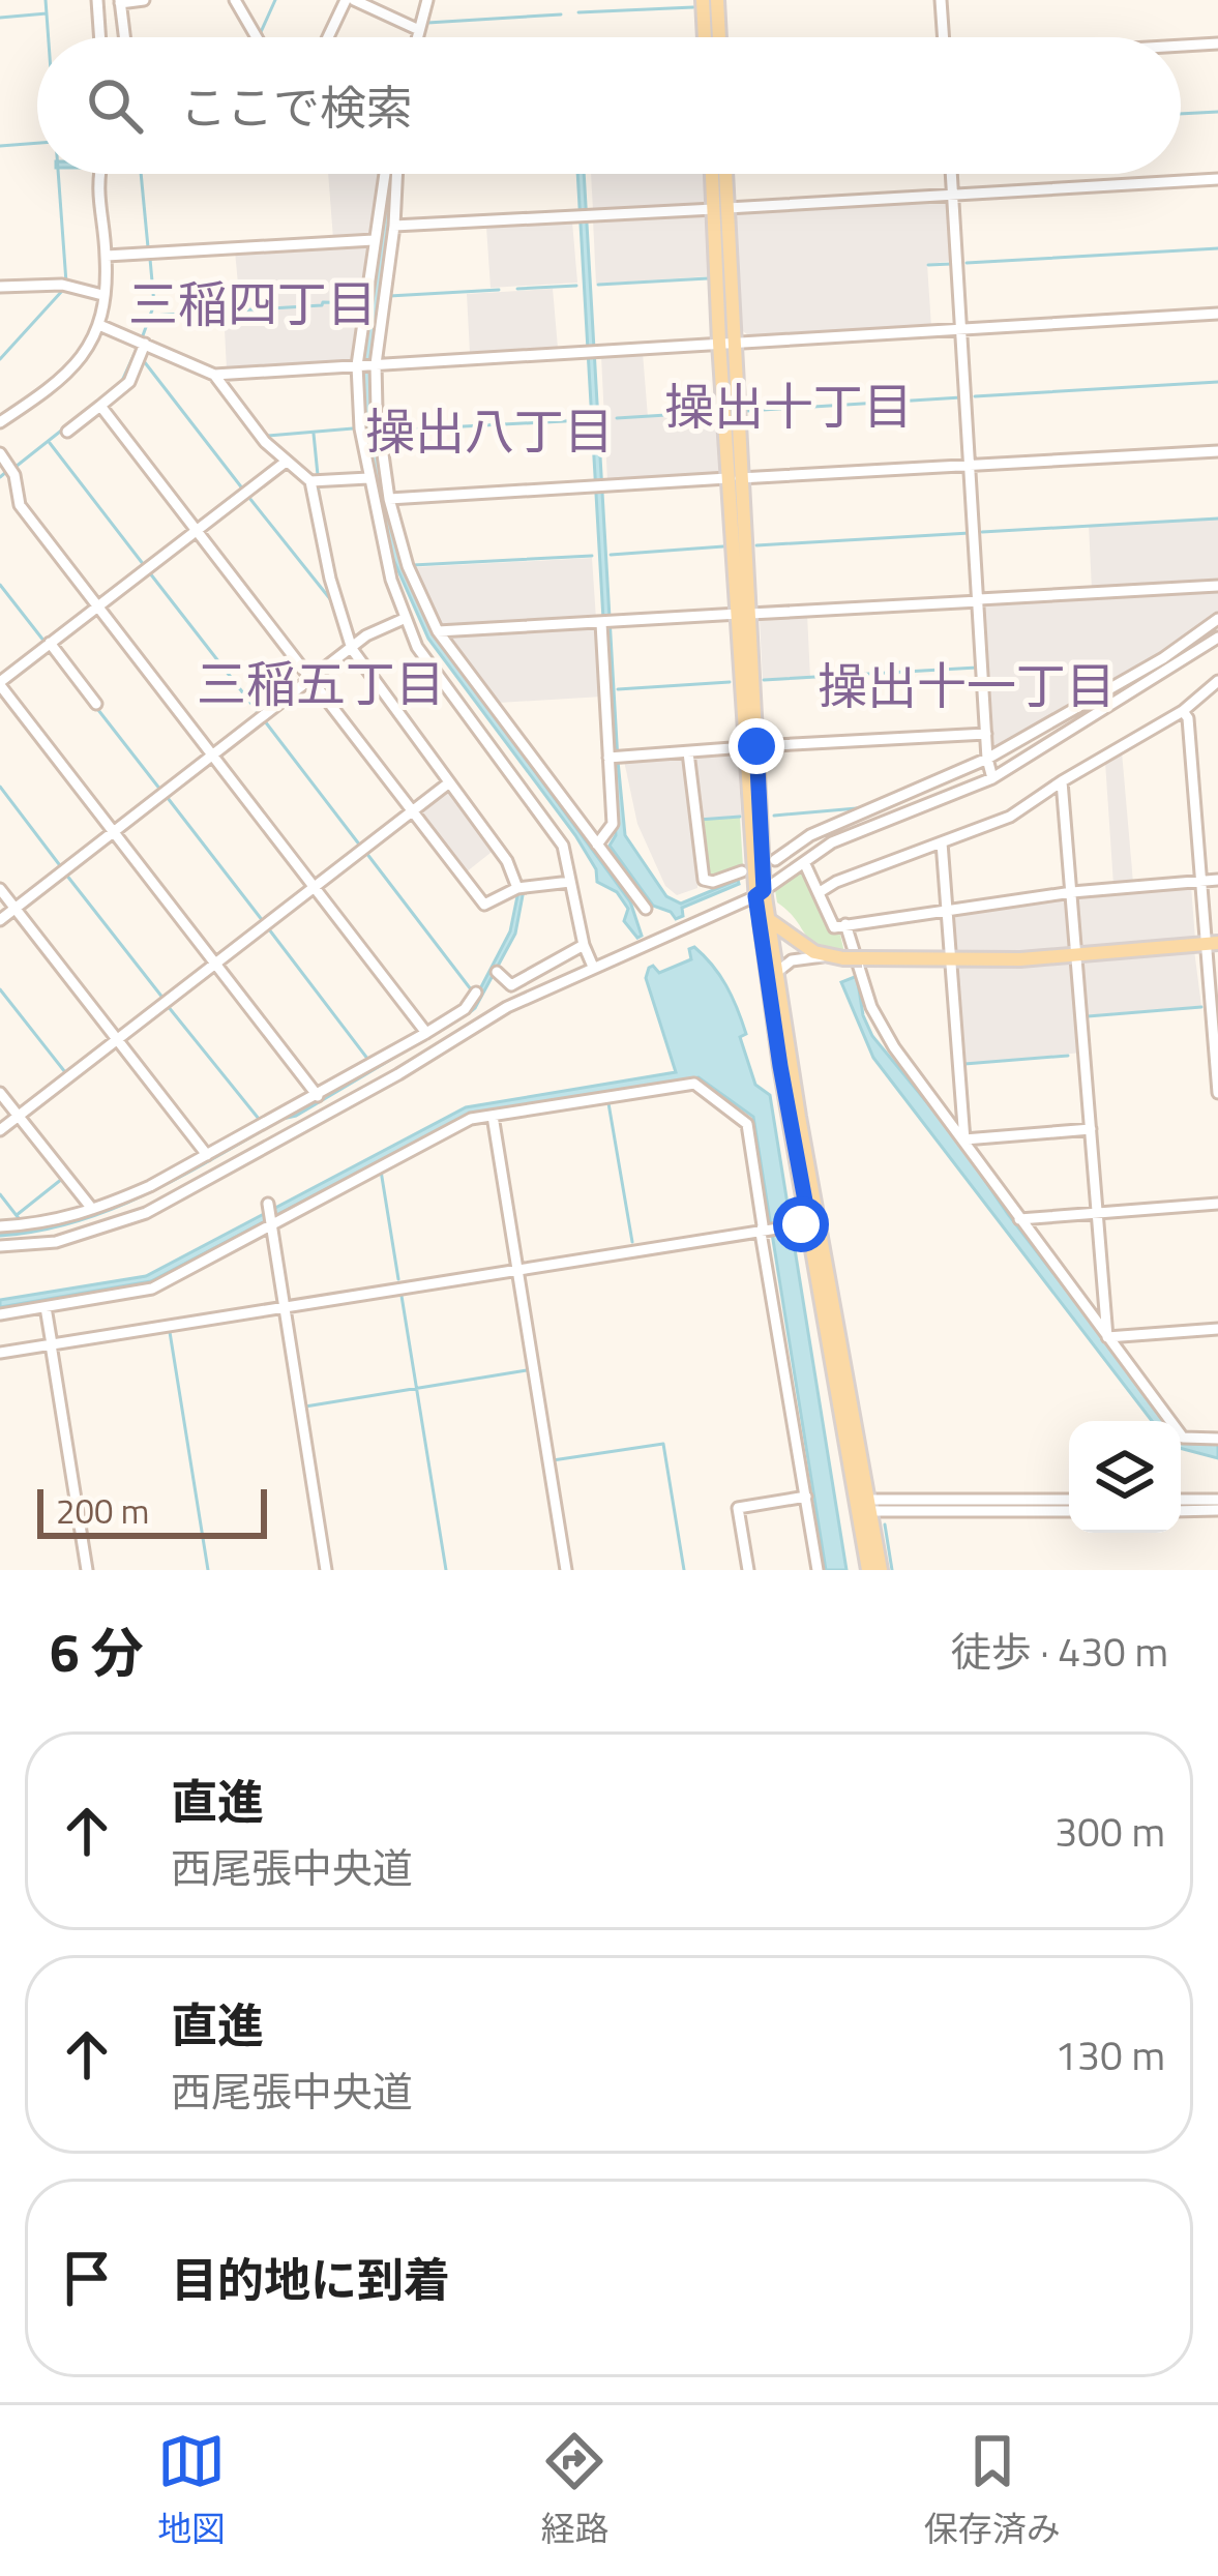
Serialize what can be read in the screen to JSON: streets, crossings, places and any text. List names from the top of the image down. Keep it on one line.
{"districts":["三稲四丁目","操出十丁目","操出八丁目","三稲五丁目","操出十一丁目"],"scale_bar":"200 m","page":{"search":"ここで検索","scale":"200 m","heading":["6 分","徒歩 · 430 m"],"list":[["直進","西尾張中央道","300 m"],["直進","西尾張中央道","130 m"],"目的地に到着"],"nav":["地図","経路","保存済み"]}}
